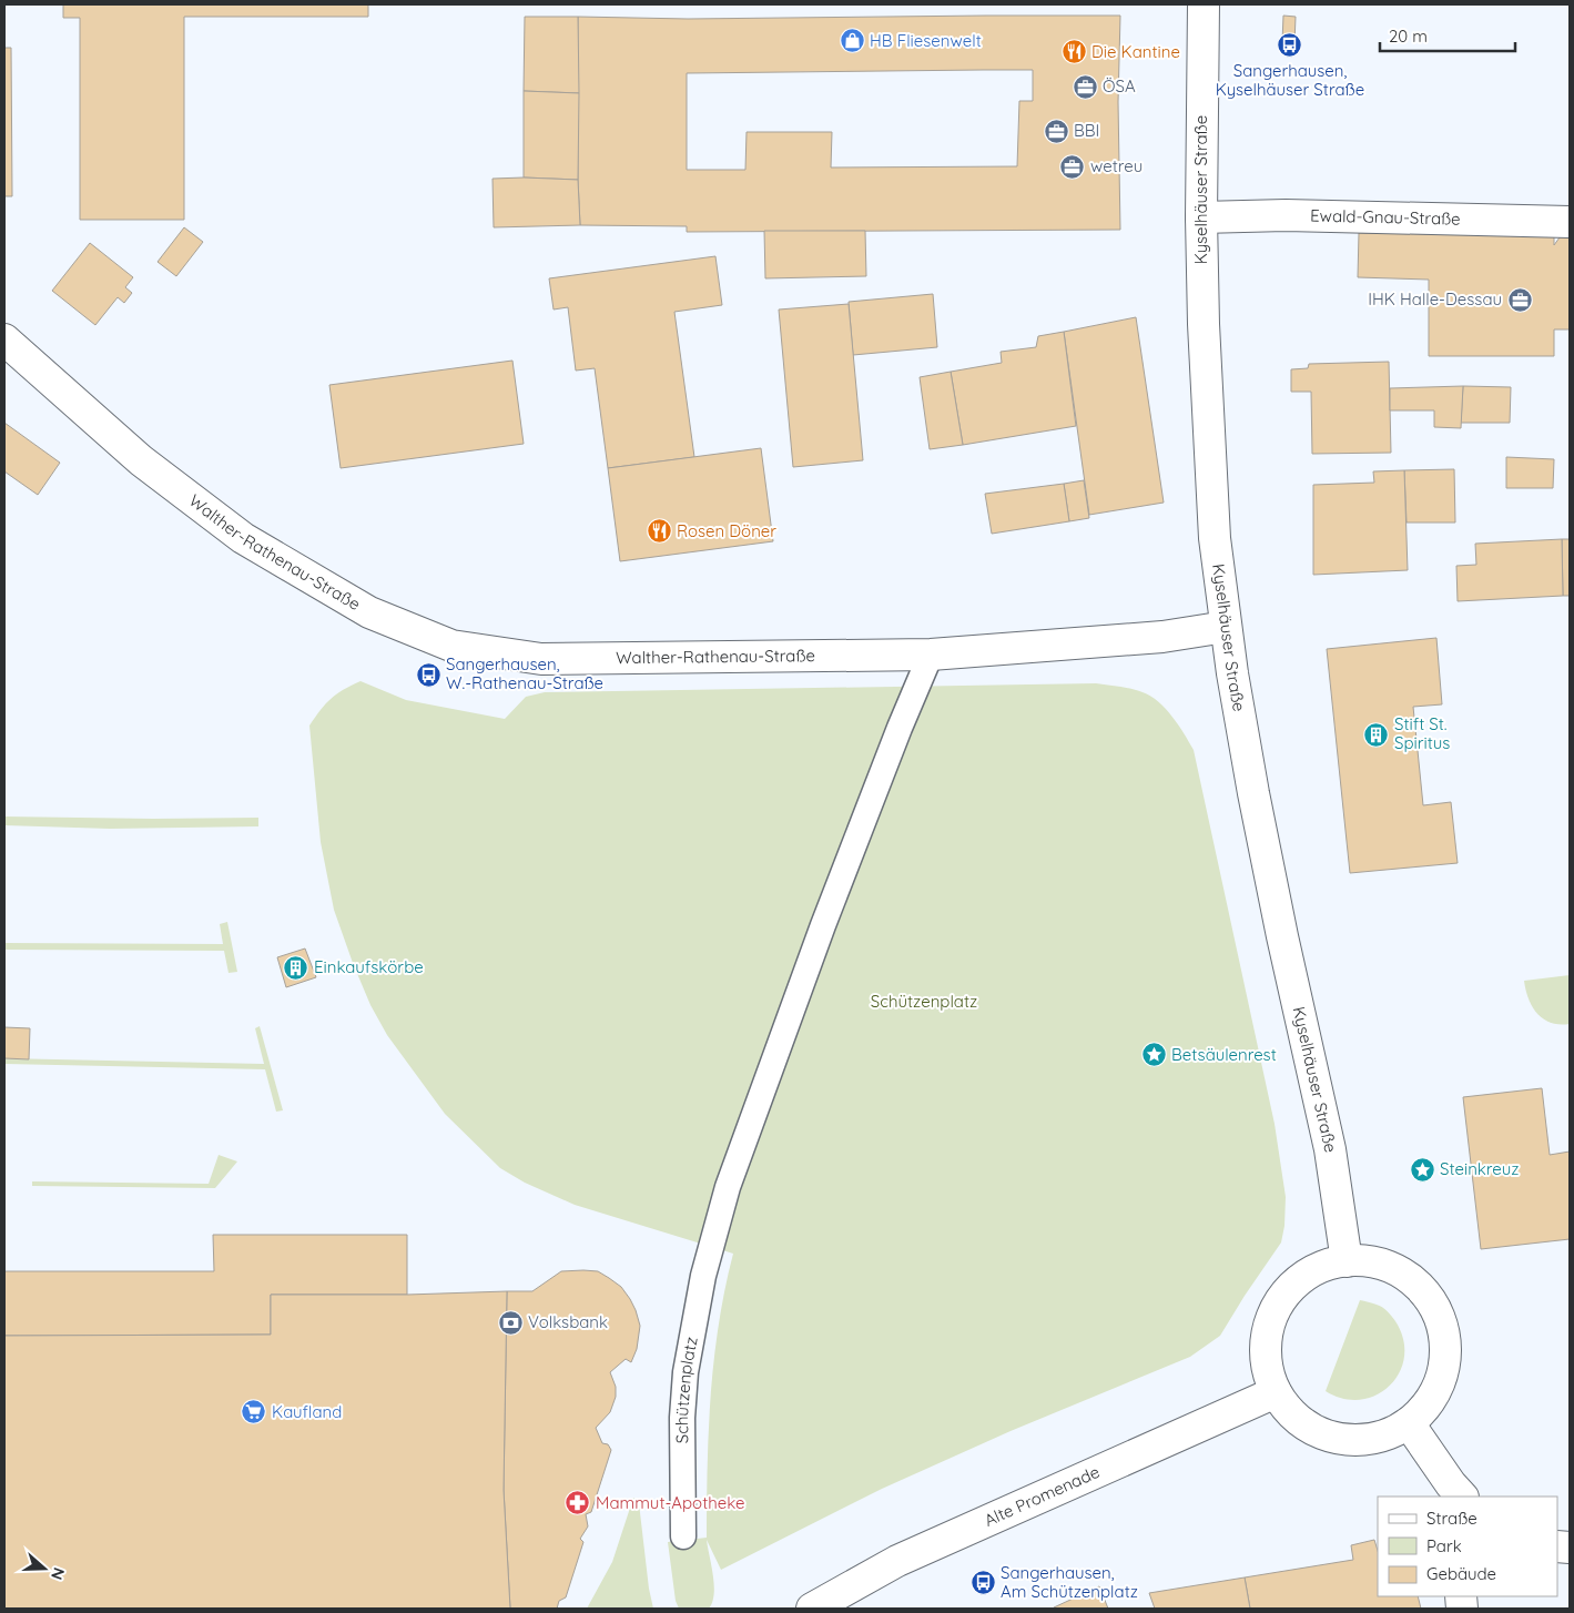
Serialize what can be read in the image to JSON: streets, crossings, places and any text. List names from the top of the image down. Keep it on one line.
{"streets":{"main road":["Kyselhäuser Straße","Ewald-Gnau-Straße","Walther-Rathenau-Straße","Alte Promenade"],"lane":["Schützenplatz"]},"crossings":[["Kyselhäuser Straße","Ewald-Gnau-Straße"],["Kyselhäuser Straße","Walther-Rathenau-Straße"],["Kyselhäuser Straße","Alte Promenade"],["Walther-Rathenau-Straße","Schützenplatz"]],"parks":["Schützenplatz"],"places":{"shop":["HB Fliesenwelt"],"bus stop":["Sangerhausen, Kyselhäuser Straße","Sangerhausen, W.-Rathenau-Straße","Sangerhausen, Am Schützenplatz"],"restaurant":["Die Kantine","Rosen Döner"],"office":["ÖSA","BBI","wetreu","IHK Halle-Dessau"],"building":["Stift St. Spiritus","Einkaufskörbe"],"place":["Betsäulenrest","Steinkreuz"],"bank":["Volksbank"],"supermarket":["Kaufland"],"pharmacy":["Mammut-Apotheke"]},"legend":["Straße","Park","Gebäude"],"scale_bar":"20 m","north":"right"}
